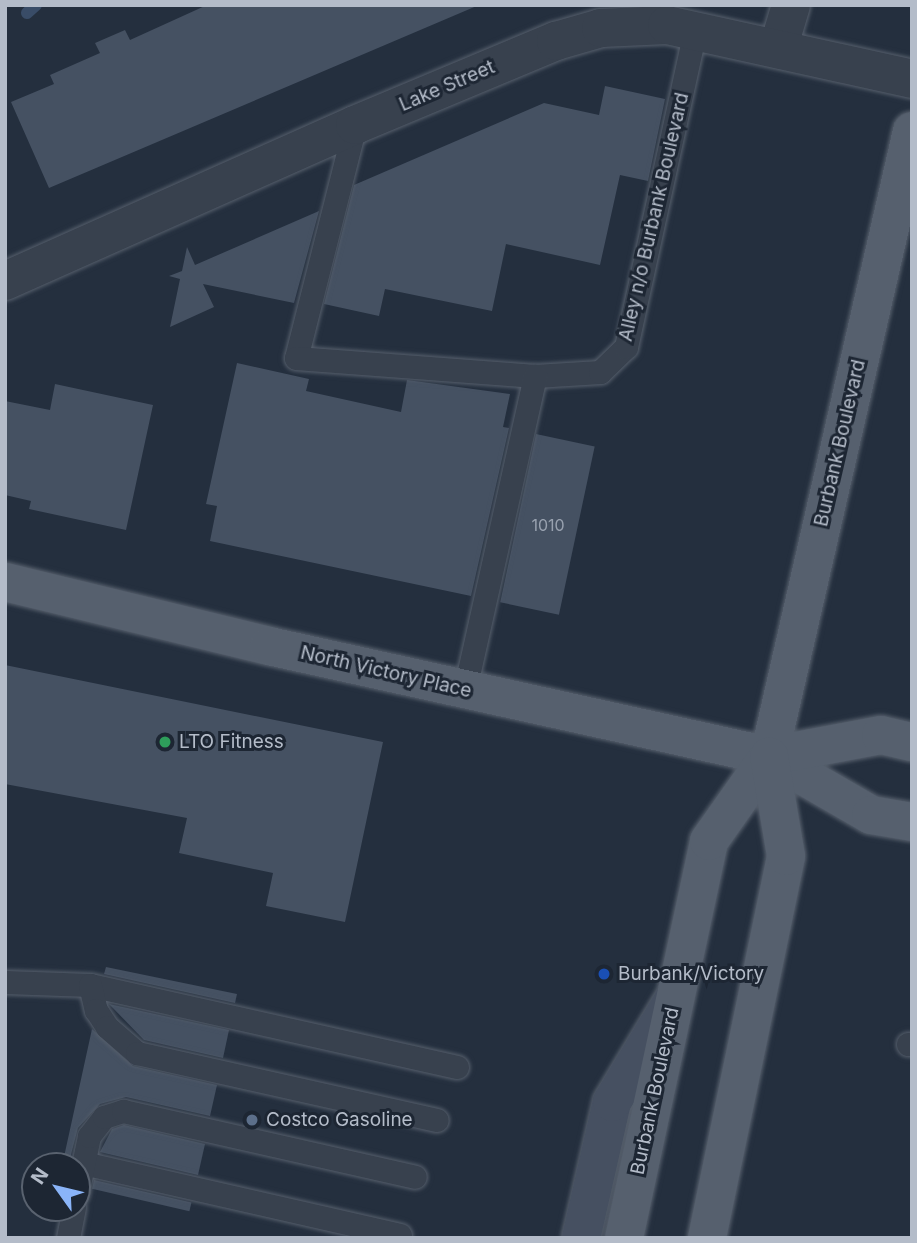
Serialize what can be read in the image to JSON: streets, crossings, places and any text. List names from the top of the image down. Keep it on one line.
{"streets":{"main road":["Burbank Boulevard","North Victory Place"],"street":["Lake Street"],"lane":["Alley n/o Burbank Boulevard"]},"crossings":[["Lake Street","Alley n/o Burbank Boulevard"],["Burbank Boulevard","North Victory Place"]],"places":["LTO Fitness","Burbank/Victory","Costco Gasoline"],"house_numbers":["1010"],"north":"top left"}
